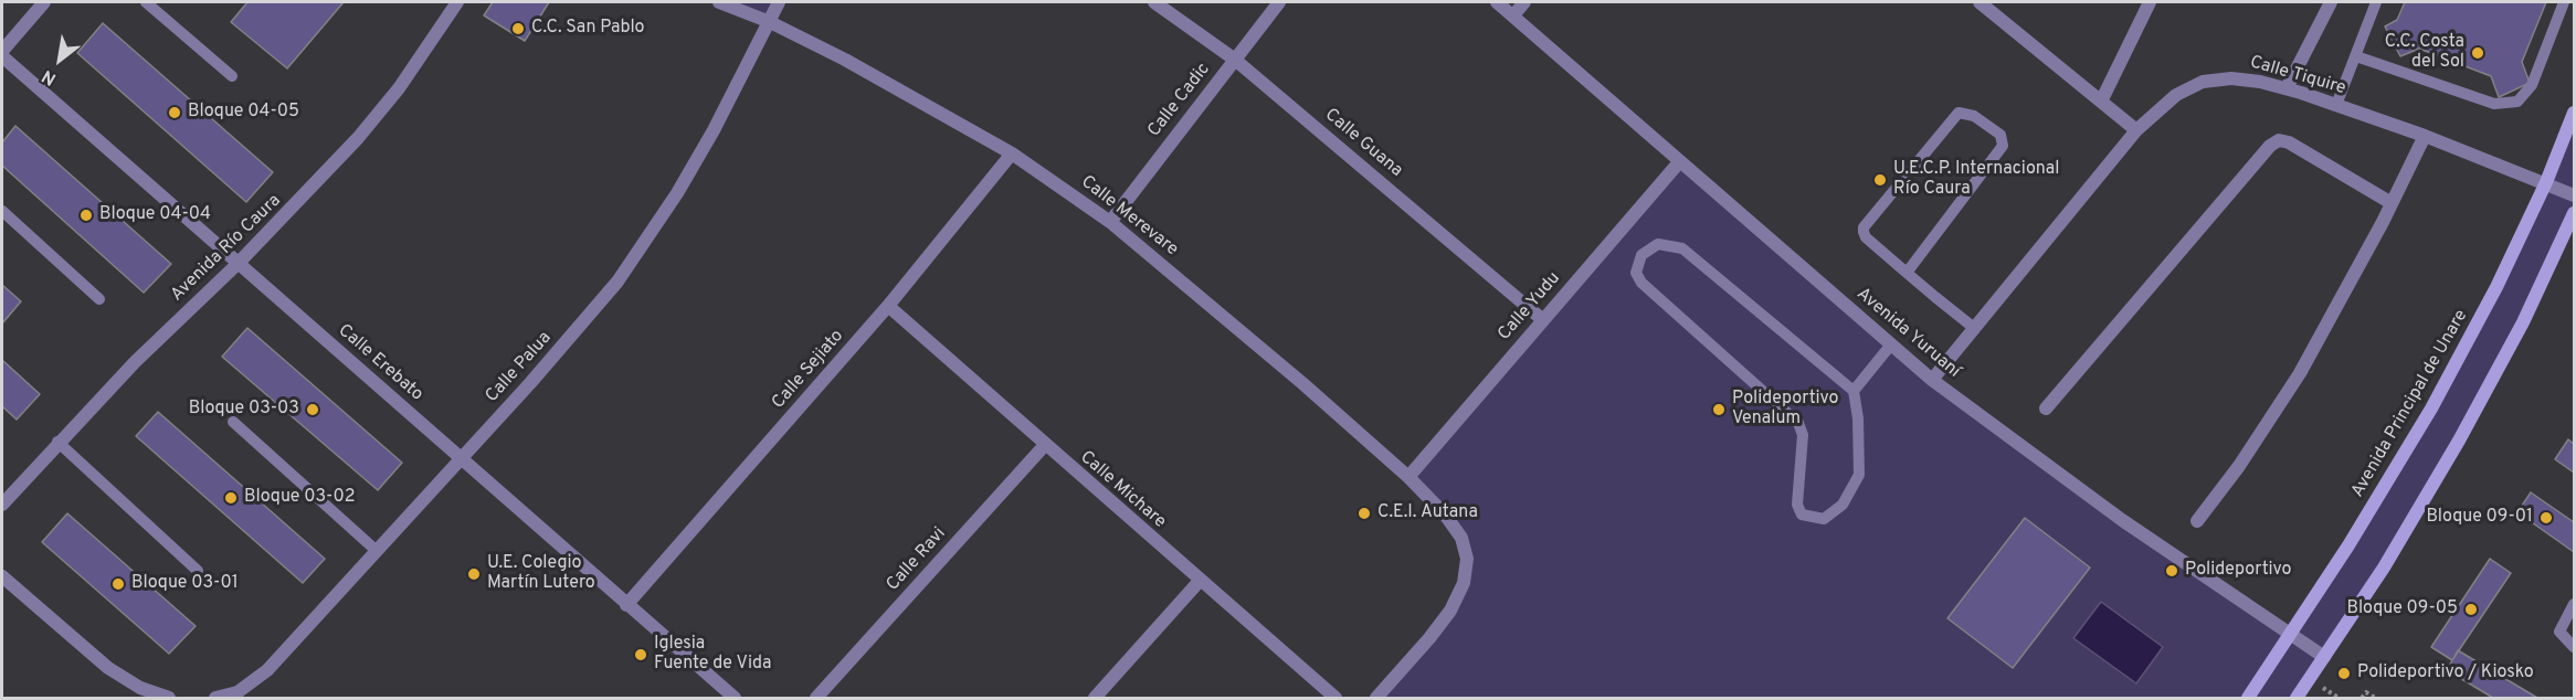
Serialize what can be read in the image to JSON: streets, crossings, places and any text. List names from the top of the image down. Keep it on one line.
{"streets":{"street":["Calle Tiquire","Calle Cadic","Calle Guana","Calle Merevare","Avenida Río Caura","Calle Yudu","Avenida Yuruaní","Calle Erebato","Calle Palua","Calle Sejiato","Avenida Principal de Unare","Calle Michare","Calle Ravi"]},"crossings":[["Calle Tiquire","Avenida Yuruaní"],["Calle Tiquire","Avenida Principal de Unare"],["Calle Cadic","Calle Guana"],["Calle Cadic","Calle Merevare"],["Calle Guana","Calle Yudu"],["Calle Merevare","Calle Yudu"],["Calle Merevare","Calle Palua"],["Calle Merevare","Calle Sejiato"],["Avenida Río Caura","Calle Erebato"],["Calle Yudu","Avenida Yuruaní"],["Avenida Yuruaní","Avenida Principal de Unare"],["Calle Erebato","Calle Palua"],["Calle Erebato","Calle Sejiato"],["Calle Sejiato","Calle Michare"],["Calle Michare","Calle Ravi"]],"places":["C.C. San Pablo","C.C. Costa del Sol","Bloque 04-05","U.E.C.P. Internacional Río Caura","Bloque 04-04","Bloque 03-03","Polideportivo Venalum","Bloque 03-02","C.E.I. Autana","Bloque 09-01","Polideportivo","U.E. Colegio Martín Lutero","Bloque 03-01","Bloque 09-05","Iglesia Fuente de Vida","Polideportivo / Kiosko"],"north":"bottom left"}
